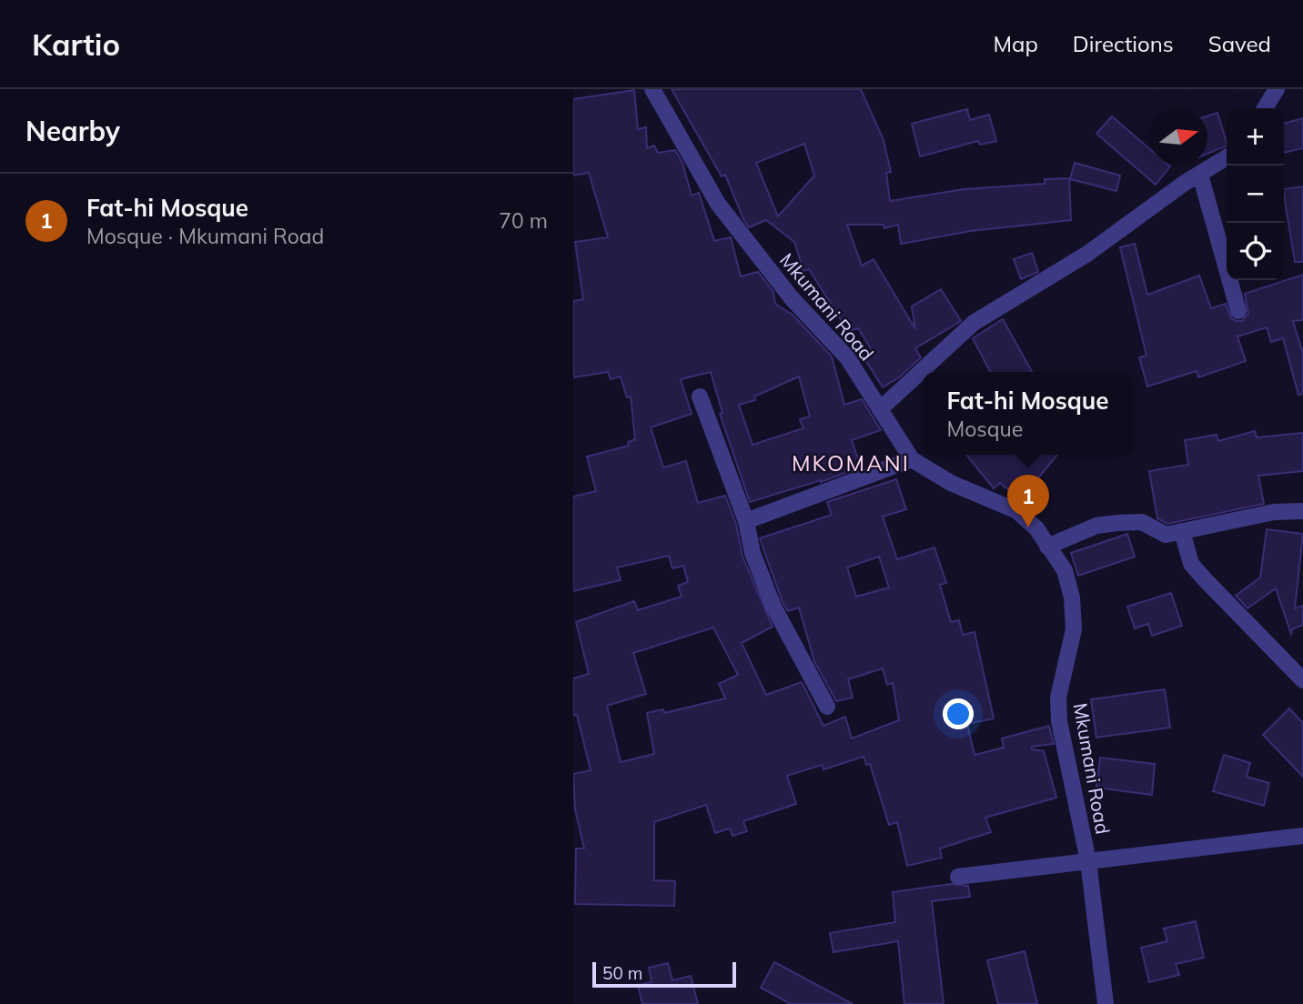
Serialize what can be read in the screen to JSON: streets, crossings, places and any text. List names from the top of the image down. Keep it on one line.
{"streets":{"street":["Mkumani Road"]},"districts":["MKOMANI"],"scale_bar":"50 m","north":"right","page":{"header":"Kartio","nav":["Map","Directions","Saved"],"heading":"Nearby","map_buttons":["+","−"],"list":[{"mark":"1","name":"Fat-hi Mosque","note":"Mosque · Mkumani Road","value":"70 m"}],"popup":["Fat-hi Mosque","Mosque"],"pins":"1","scale":"50 m"}}
